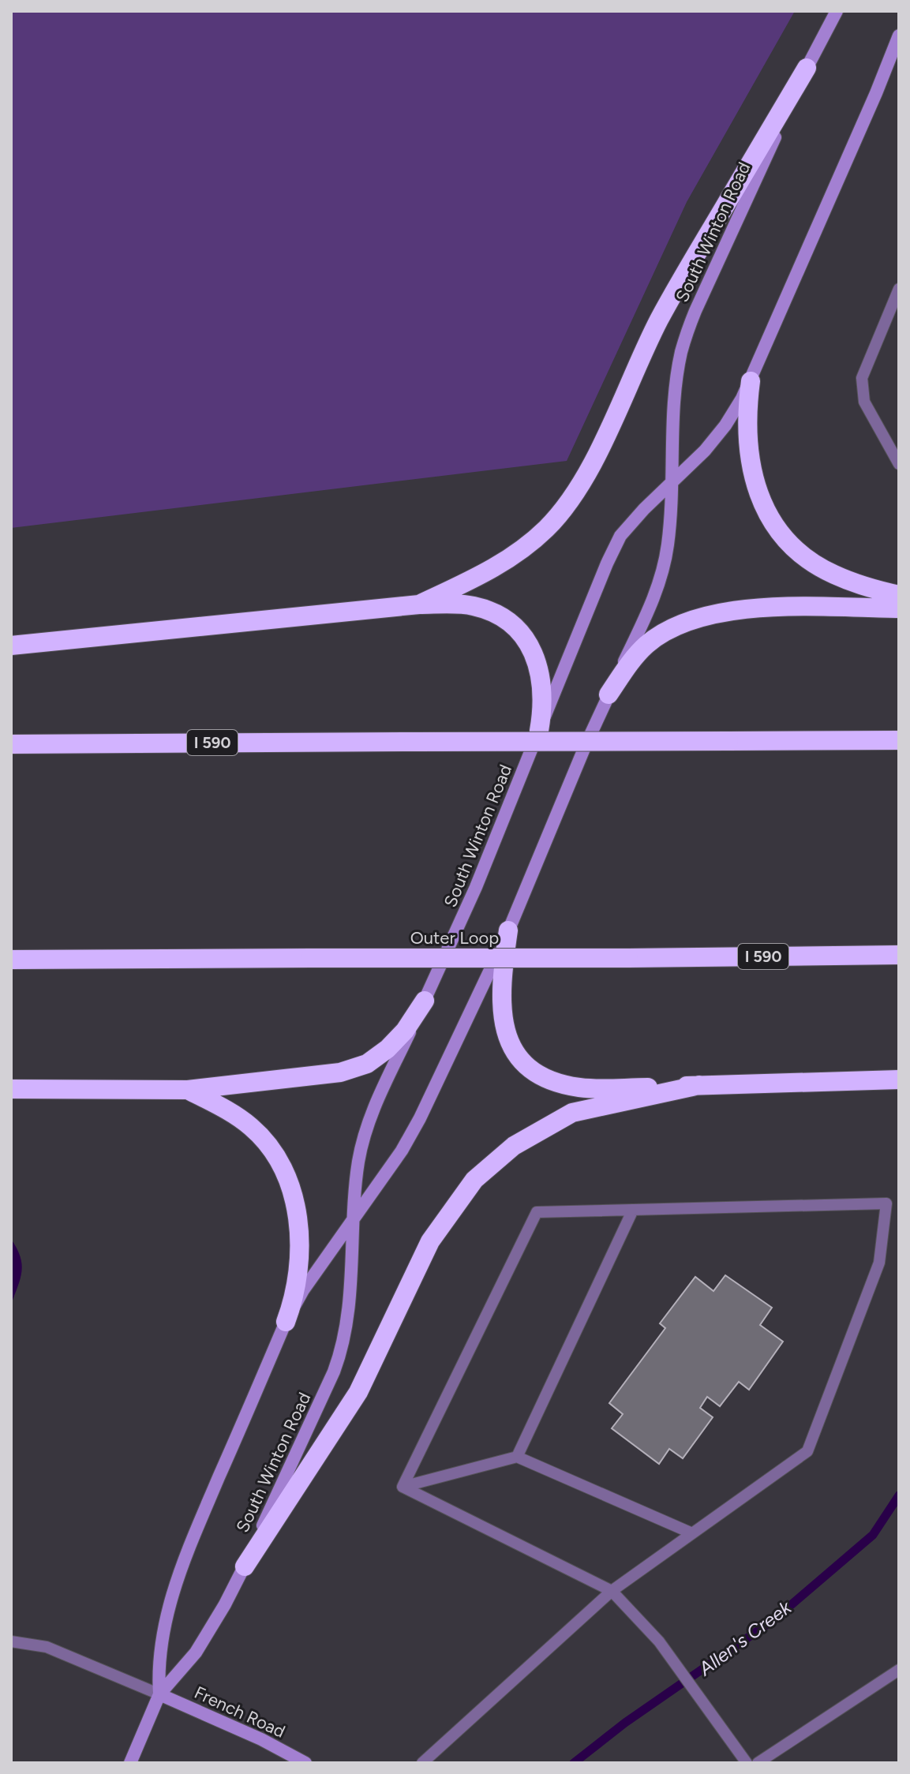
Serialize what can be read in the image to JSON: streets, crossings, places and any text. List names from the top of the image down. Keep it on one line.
{"streets":{"highway":["I 590","Outer Loop"],"main road":["South Winton Road","French Road"]},"crossings":[["South Winton Road","French Road"]],"water":["Allen's Creek"]}
